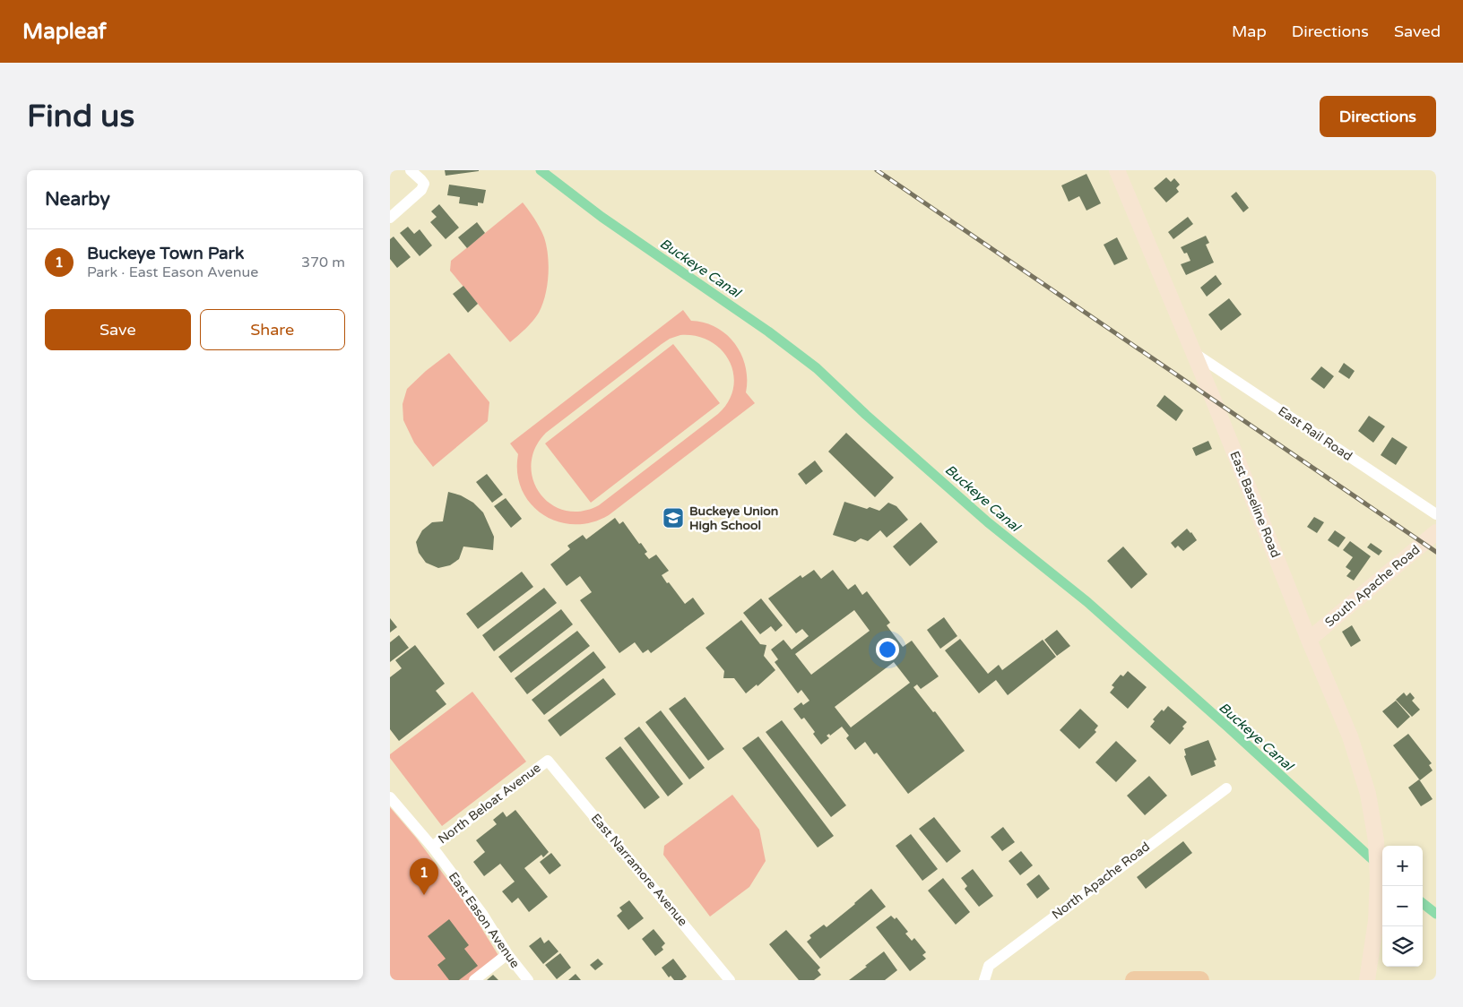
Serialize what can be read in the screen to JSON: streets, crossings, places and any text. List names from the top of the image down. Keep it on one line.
{"streets":{"main road":["East Baseline Road","South Apache Road"],"street":["East Rail Road","North Beloat Avenue","East Narramore Avenue","North Apache Road","East Eason Avenue"]},"crossings":[["East Rail Road","East Baseline Road"],["East Baseline Road","South Apache Road"],["North Beloat Avenue","East Narramore Avenue"],["North Beloat Avenue","East Eason Avenue"]],"water":["Buckeye Canal"],"places":{"school or university":["Buckeye Union High School"]},"page":{"header":"Mapleaf","nav":["Map","Directions","Saved"],"buttons":["Directions",["Save","Share"]],"title":"Find us","heading":"Nearby","list":[{"mark":"1","name":"Buckeye Town Park","note":"Park · East Eason Avenue","value":"370 m"}],"map_buttons":["+","−"],"pins":"1"}}
